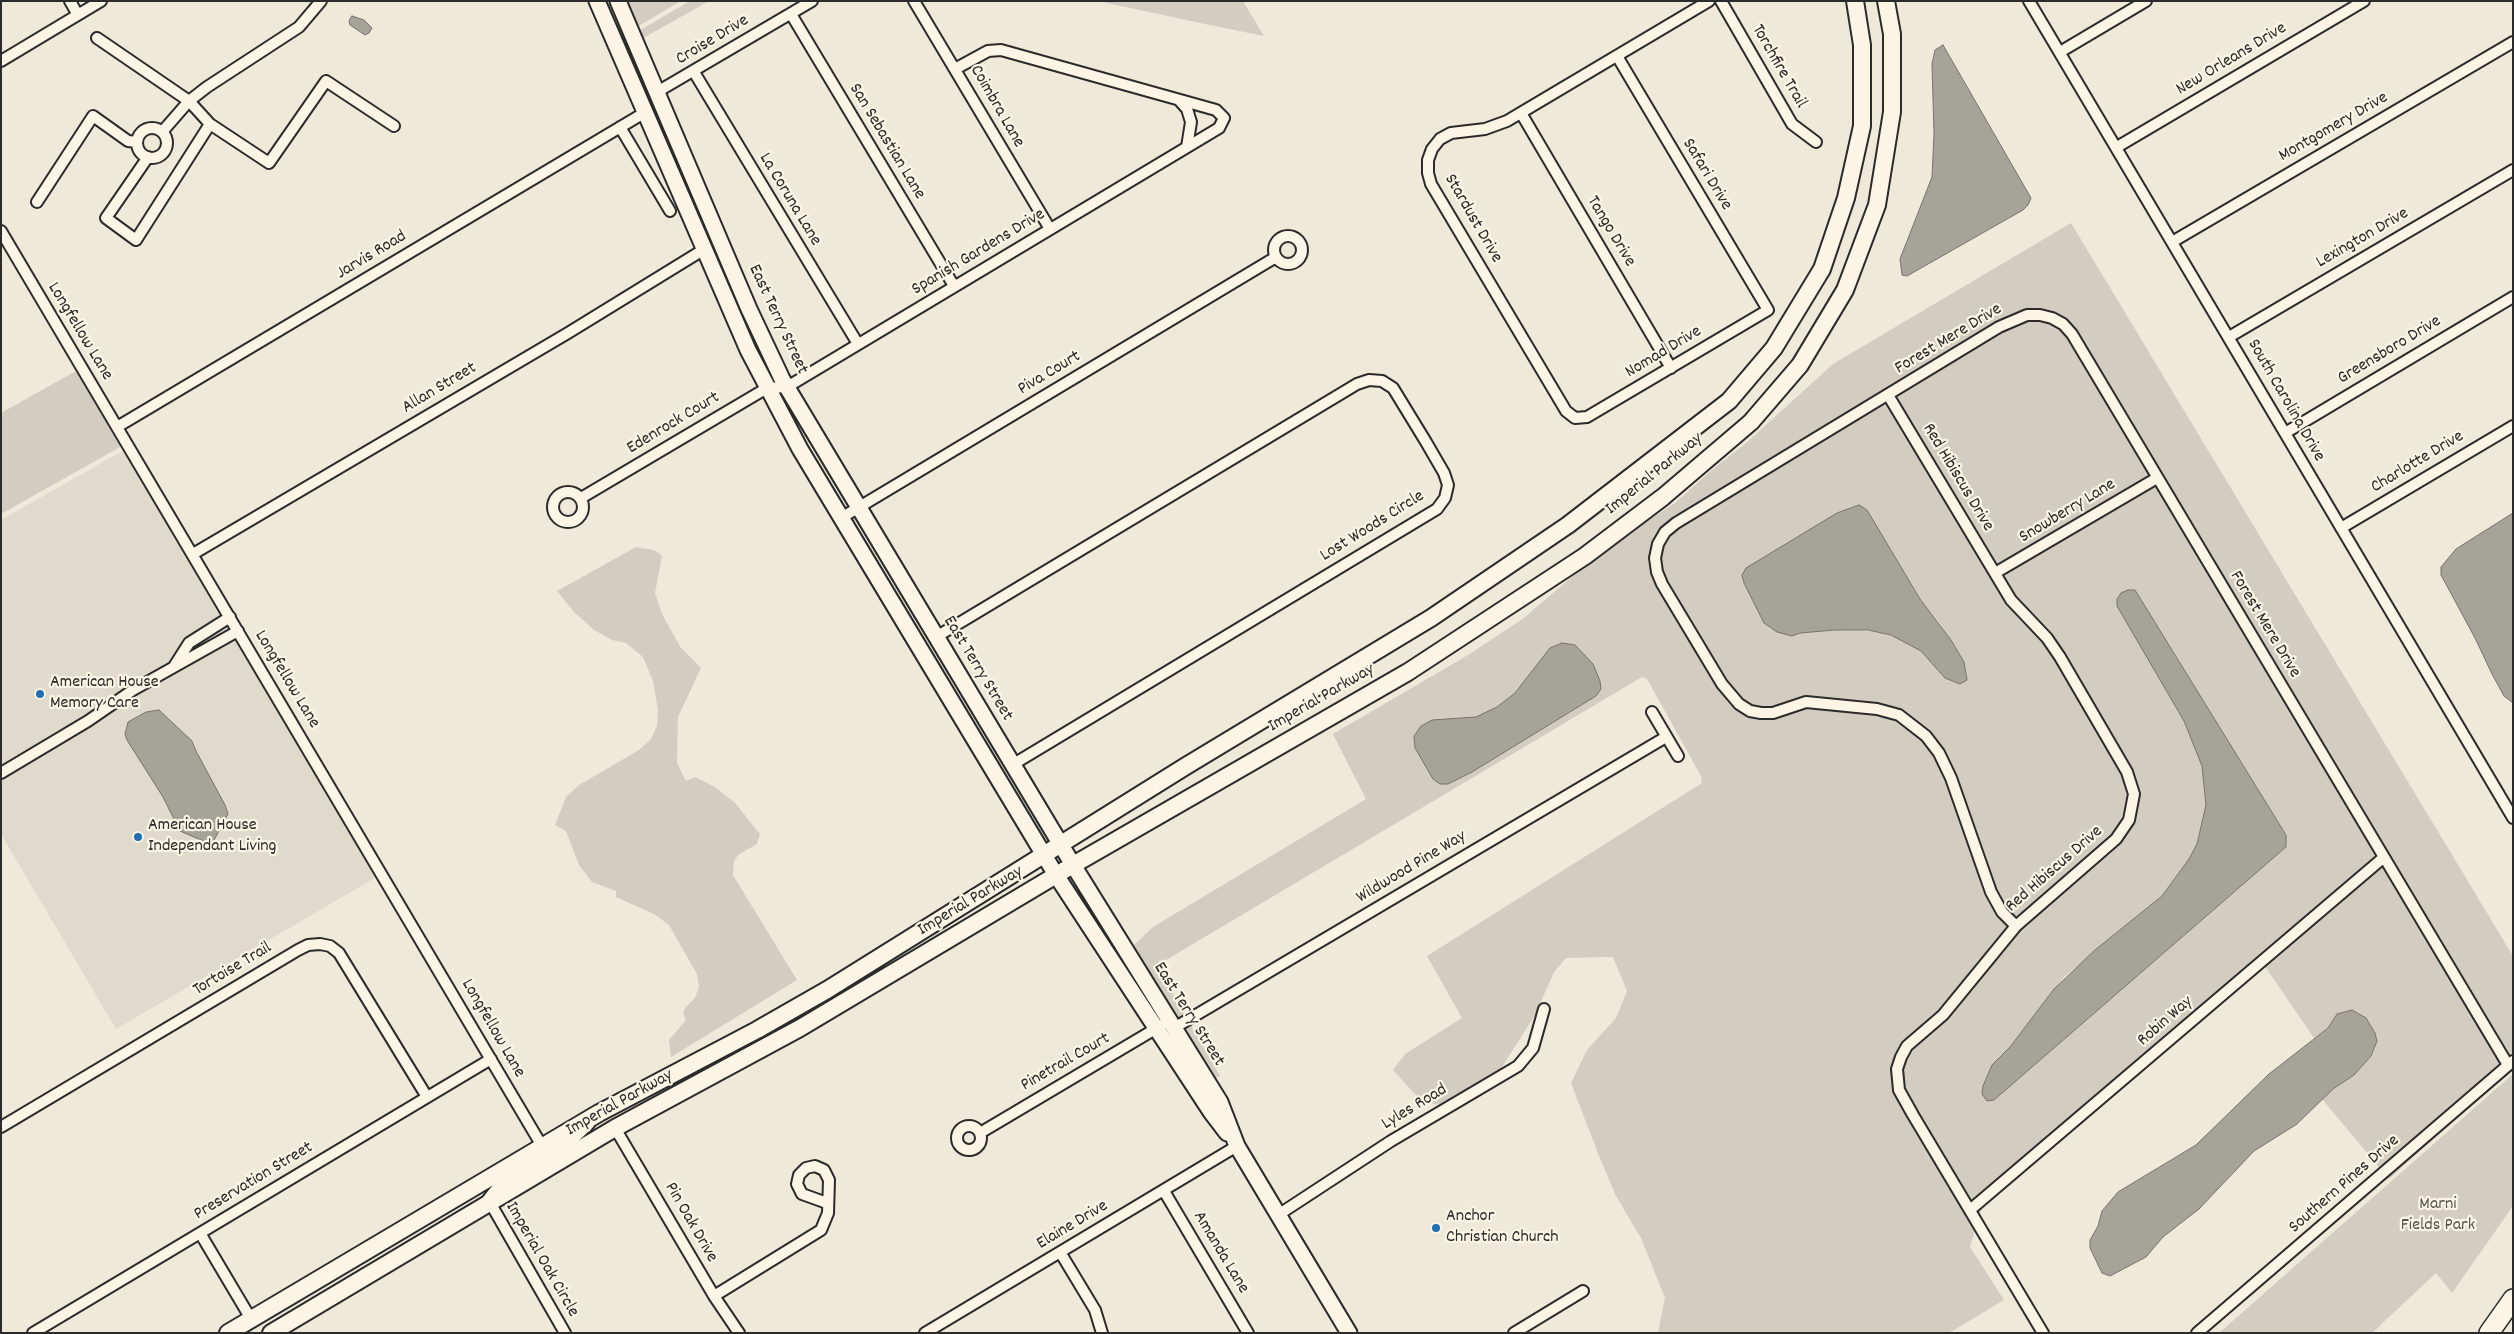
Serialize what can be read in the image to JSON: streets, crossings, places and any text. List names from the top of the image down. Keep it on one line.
{"streets":{"main road":["Imperial Parkway"],"street":["Croise Drive","New Orleans Drive","Torchfire Trail","Coimbra Lane","Montgomery Drive","San Sebastian Lane","Safari Drive","La Coruna Lane","Stardust Drive","Tango Drive","Lexington Drive","Spanish Gardens Drive","Jarvis Road","East Terry Street","Longfellow Lane","Forest Mere Drive","Greensboro Drive","Nomad Drive","Piva Court","Allan Street","South Carolina Drive","Edenrock Court","Charlotte Drive","Red Hibiscus Drive","Snowberry Lane","Lost Woods Circle","Wildwood Pine Way","Tortoise Trail","Robin Way","Pinetrail Court","Lyles Road","Preservation Street","Southern Pines Drive","Pin Oak Drive","Elaine Drive","Amanda Lane","Imperial Oak Circle"]},"crossings":[["Croise Drive","San Sebastian Lane"],["Croise Drive","La Coruna Lane"],["Croise Drive","East Terry Street"],["New Orleans Drive","South Carolina Drive"],["Coimbra Lane","Spanish Gardens Drive"],["Montgomery Drive","South Carolina Drive"],["San Sebastian Lane","Spanish Gardens Drive"],["Safari Drive","Stardust Drive"],["Safari Drive","Nomad Drive"],["La Coruna Lane","Spanish Gardens Drive"],["Stardust Drive","Tango Drive"],["Stardust Drive","Nomad Drive"],["Tango Drive","Nomad Drive"],["Lexington Drive","South Carolina Drive"],["Spanish Gardens Drive","East Terry Street"],["Spanish Gardens Drive","Edenrock Court"],["Jarvis Road","Longfellow Lane"],["East Terry Street","Piva Court"],["East Terry Street","Edenrock Court"],["East Terry Street","Imperial Parkway"],["East Terry Street","Lost Woods Circle"],["East Terry Street","Wildwood Pine Way"],["East Terry Street","Pinetrail Court"],["East Terry Street","Lyles Road"],["East Terry Street","Elaine Drive"],["Longfellow Lane","Allan Street"],["Longfellow Lane","Imperial Parkway"],["Longfellow Lane","Preservation Street"],["Forest Mere Drive","Red Hibiscus Drive"],["Forest Mere Drive","Snowberry Lane"],["Forest Mere Drive","Robin Way"],["Forest Mere Drive","Southern Pines Drive"],["Greensboro Drive","South Carolina Drive"],["South Carolina Drive","Charlotte Drive"],["Imperial Parkway","Pin Oak Drive"],["Imperial Parkway","Imperial Oak Circle"],["Red Hibiscus Drive","Snowberry Lane"],["Red Hibiscus Drive","Robin Way"],["Wildwood Pine Way","Pinetrail Court"],["Tortoise Trail","Preservation Street"],["Elaine Drive","Amanda Lane"]],"parks":["Marni Fields Park"],"places":["American House Memory Care","American House Independant Living","Anchor Christian Church"]}
